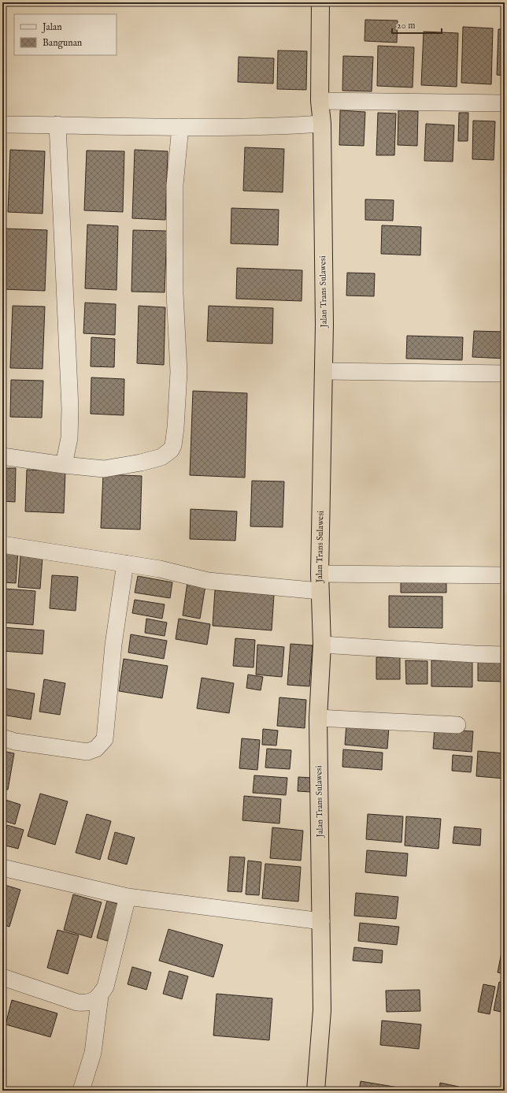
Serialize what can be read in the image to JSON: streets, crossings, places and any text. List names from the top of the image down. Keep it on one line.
{"streets":{"highway":["Jalan Trans Sulawesi"]},"legend":["Jalan","Bangunan"],"scale_bar":"20 m"}
